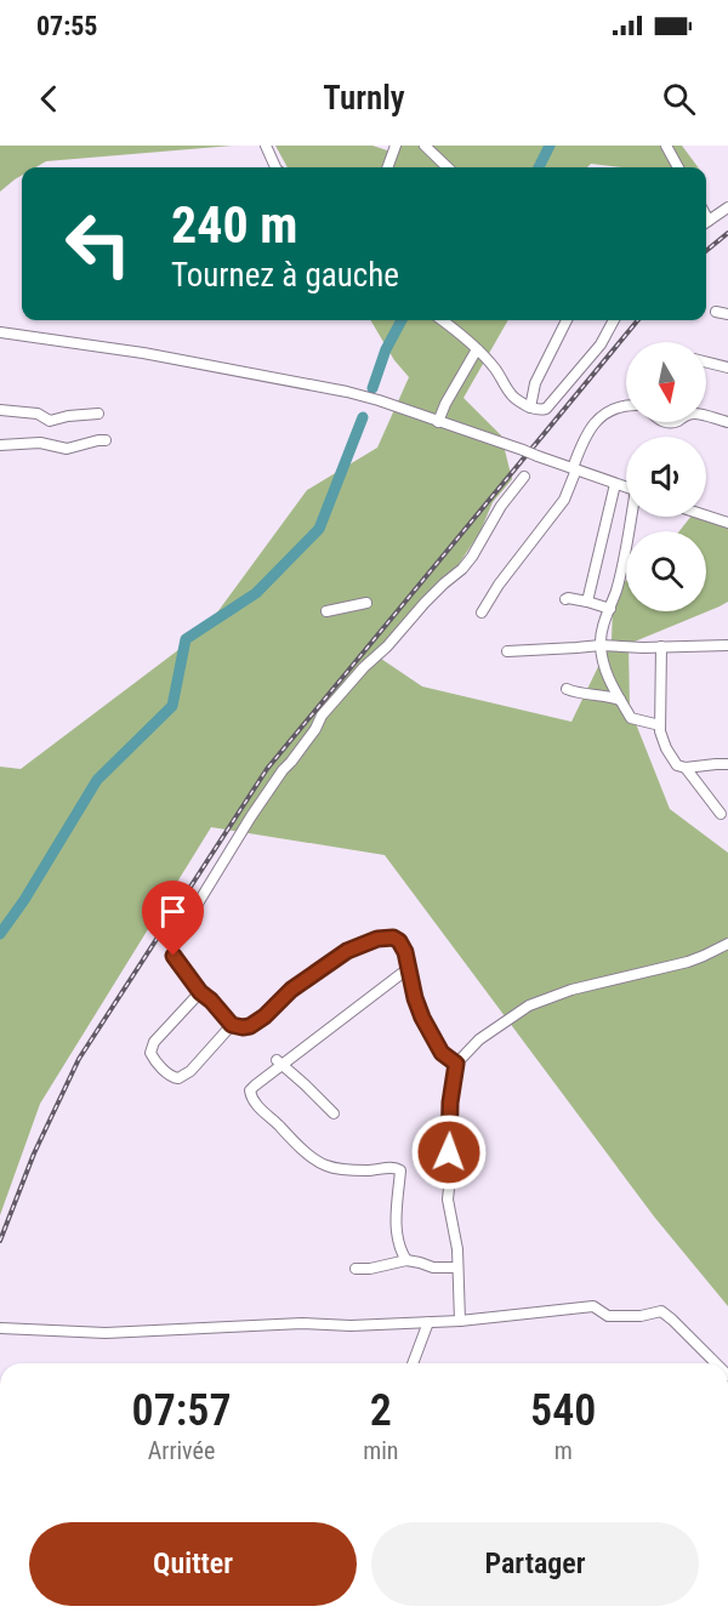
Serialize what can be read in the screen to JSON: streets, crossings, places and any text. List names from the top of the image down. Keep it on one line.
{"north":"bottom","page":{"status":"07:55","header":"Turnly","turn":["240 m","Tournez à gauche"],"eta":["07:57","Arrivée","2","min","540","m"],"buttons":["Quitter","Partager"]}}
